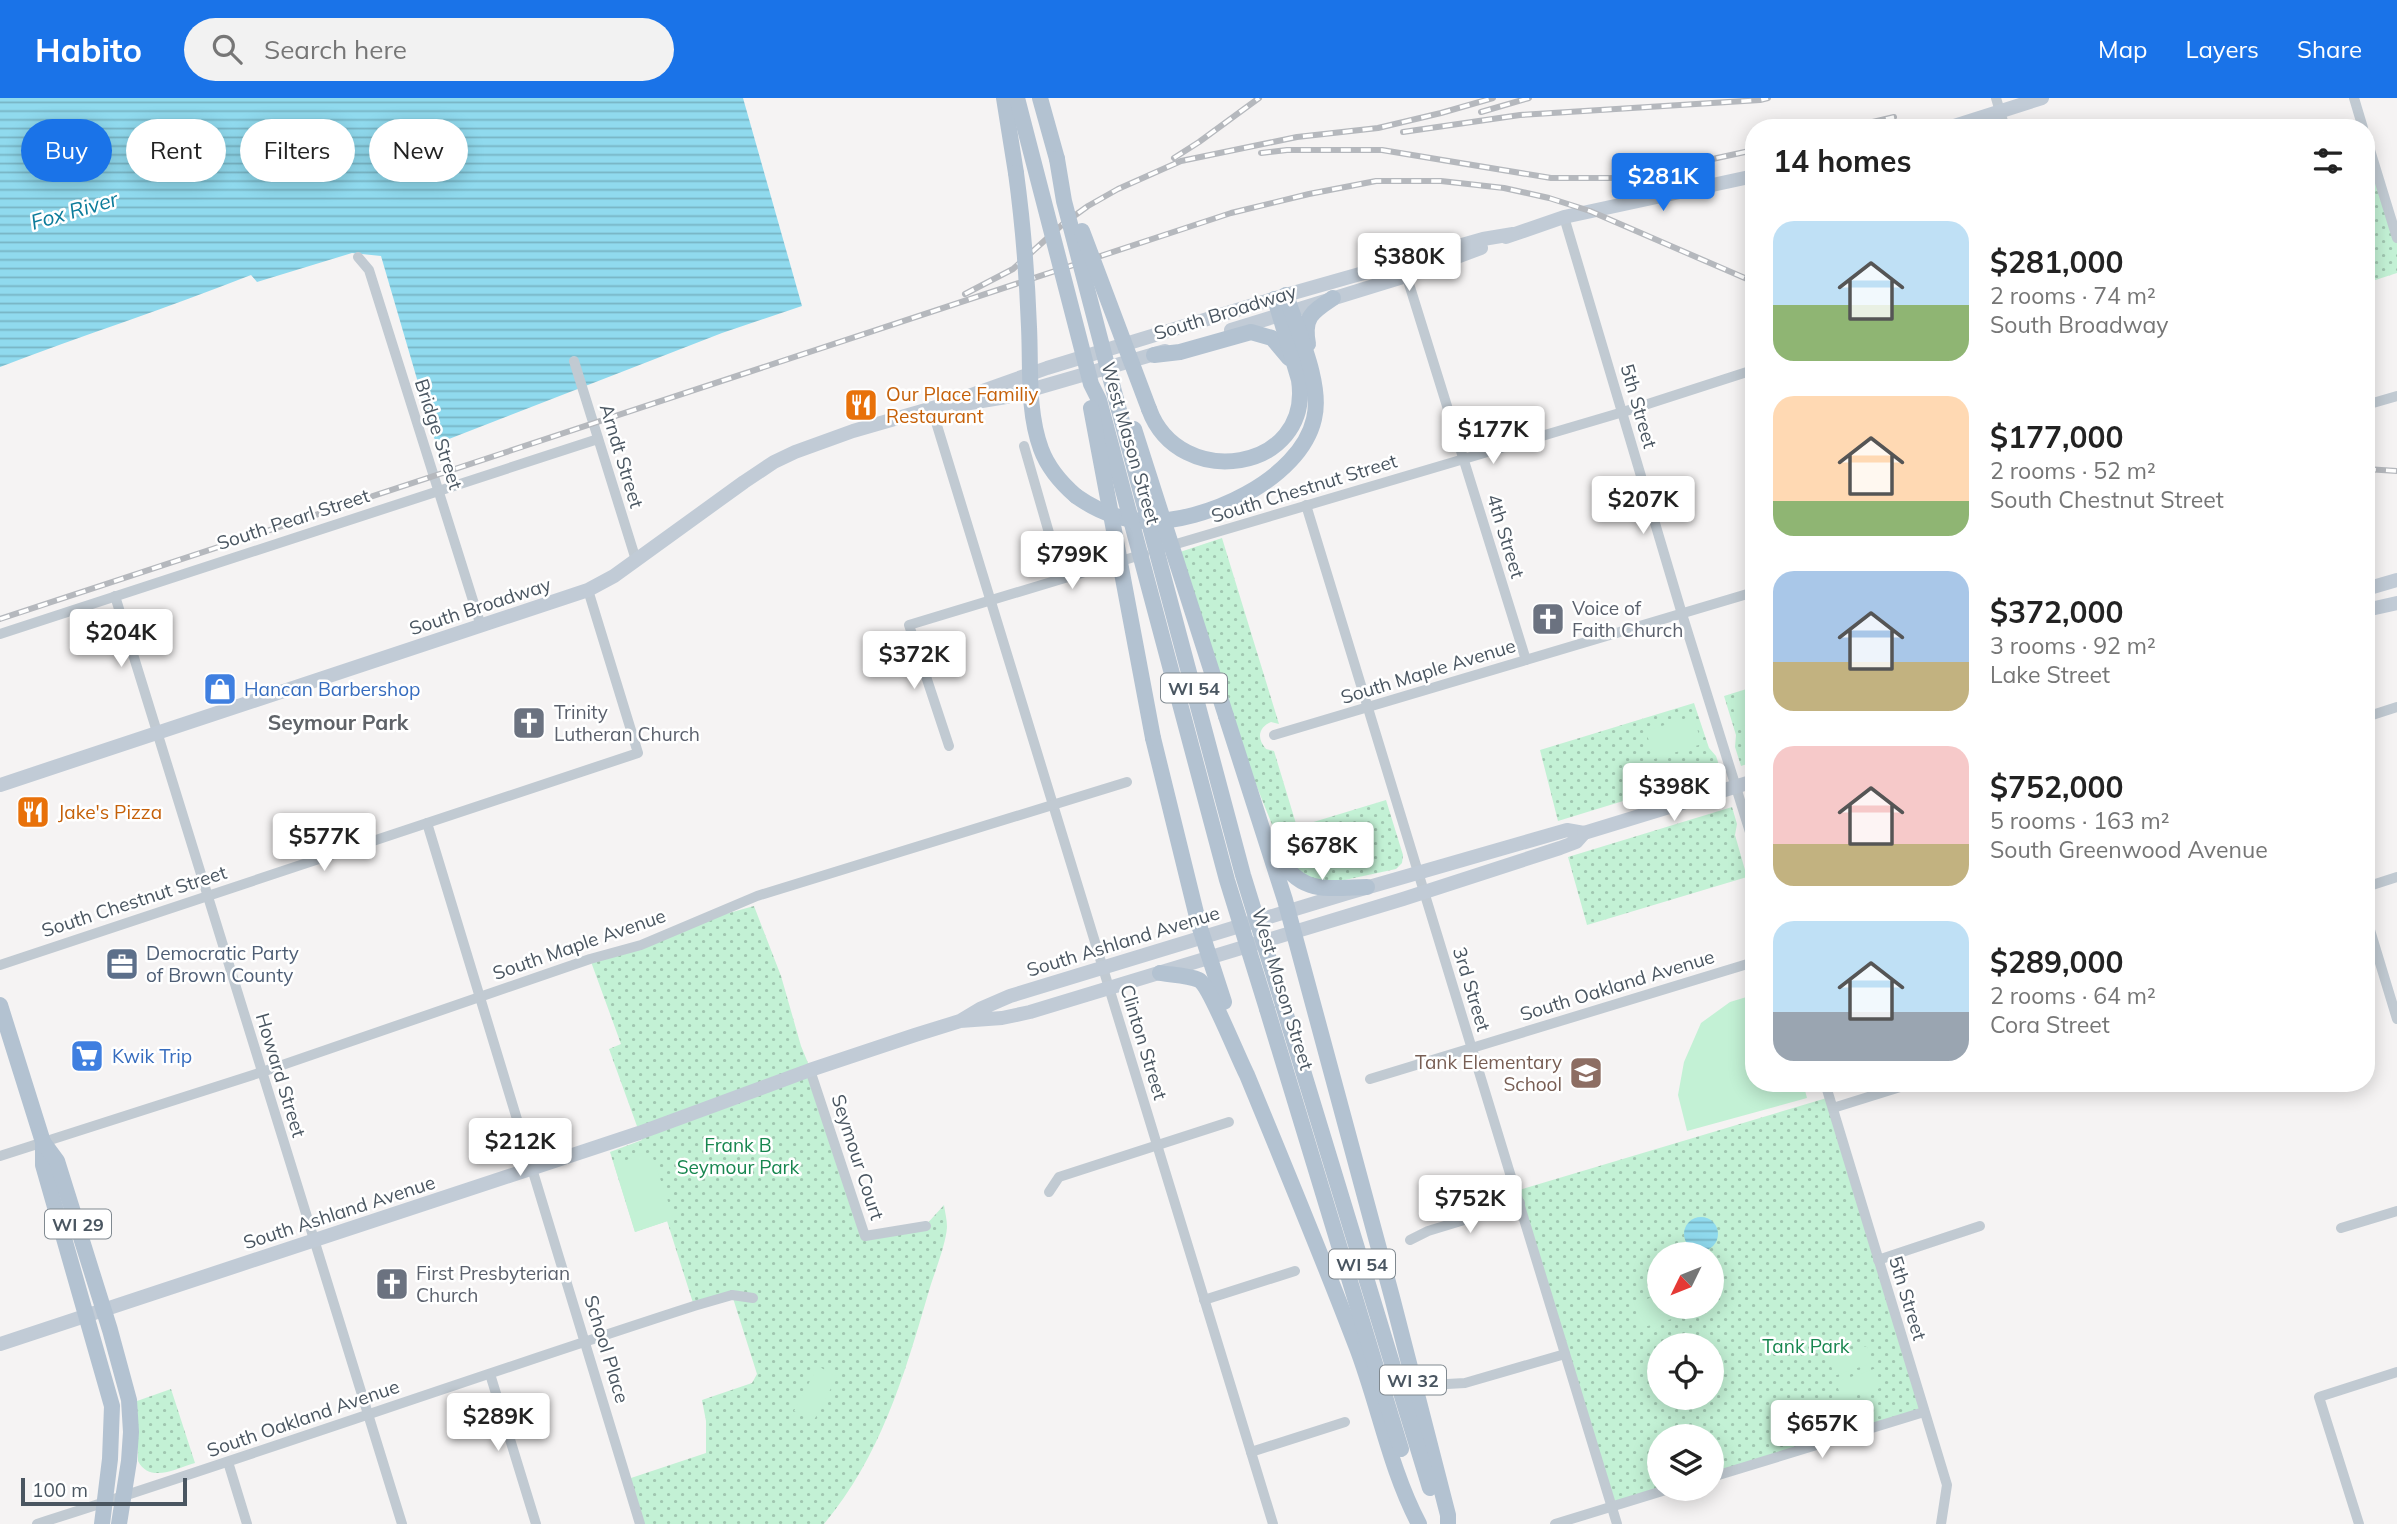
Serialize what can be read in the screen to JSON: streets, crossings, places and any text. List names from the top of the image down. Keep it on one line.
{"streets":{"main road":["West Mason Street","WI 54","WI 29","WI 32"],"street":["South Broadway","5th Street","Bridge Street","Arndt Street","South Chestnut Street","South Pearl Street","4th Street","South Maple Avenue","South Ashland Avenue","South Oakland Avenue","3rd Street","Clinton Street","Howard Street","Seymour Court","School Place"]},"crossings":[["South Broadway","5th Street"],["South Broadway","Bridge Street"],["South Broadway","Arndt Street"],["South Broadway","South Chestnut Street"],["South Broadway","4th Street"],["South Broadway","Clinton Street"],["South Broadway","Howard Street"],["5th Street","South Chestnut Street"],["5th Street","South Maple Avenue"],["Bridge Street","South Pearl Street"],["West Mason Street","WI 32"],["Arndt Street","South Pearl Street"],["South Chestnut Street","4th Street"],["South Chestnut Street","3rd Street"],["South Chestnut Street","Clinton Street"],["South Chestnut Street","Howard Street"],["South Chestnut Street","School Place"],["South Pearl Street","Howard Street"],["4th Street","South Maple Avenue"],["South Maple Avenue","3rd Street"],["South Maple Avenue","Clinton Street"],["South Maple Avenue","Howard Street"],["South Maple Avenue","WI 29"],["South Maple Avenue","School Place"],["South Ashland Avenue","3rd Street"],["South Ashland Avenue","Clinton Street"],["South Ashland Avenue","Howard Street"],["South Ashland Avenue","Seymour Court"],["South Ashland Avenue","WI 29"],["South Ashland Avenue","School Place"],["South Ashland Avenue","WI 32"],["South Oakland Avenue","3rd Street"],["South Oakland Avenue","Howard Street"],["South Oakland Avenue","WI 29"],["South Oakland Avenue","School Place"]],"districts":["Seymour Park"],"water":["Fox River"],"parks":["Frank B Seymour Park","Tank Park"],"places":{"restaurant":["Our Place Familiy Restaurant","Jake's Pizza"],"church":["Voice of Faith Church","Trinity Lutheran Church","First Presbyterian Church"],"shop":["Hancan Barbershop"],"office":["Democratic Party of Brown County"],"supermarket":["Kwik Trip"],"school or university":["Tank Elementary School"]},"scale_bar":"100 m","north":"bottom left","page":{"header":"Habito","search":"Search here","nav":["Map","Layers","Share"],"chip":["Buy","Rent","Filters","New"],"heading":"14 homes","price":["$281K","$380K","$177K","$207K","$799K","$204K","$372K","$398K","$577K","$678K","$212K","$752K","$289K","$657K"],"list":[{"name":"$281,000","note":"2 rooms · 74 m² · South Broadway"},{"name":"$177,000","note":"2 rooms · 52 m² · South Chestnut Street"},{"name":"$372,000","note":"3 rooms · 92 m² · Lake Street"},{"name":"$752,000","note":"5 rooms · 163 m² · South Greenwood Avenue"},{"name":"$289,000","note":"2 rooms · 64 m² · Cora Street"}],"scale":"100 m"}}
